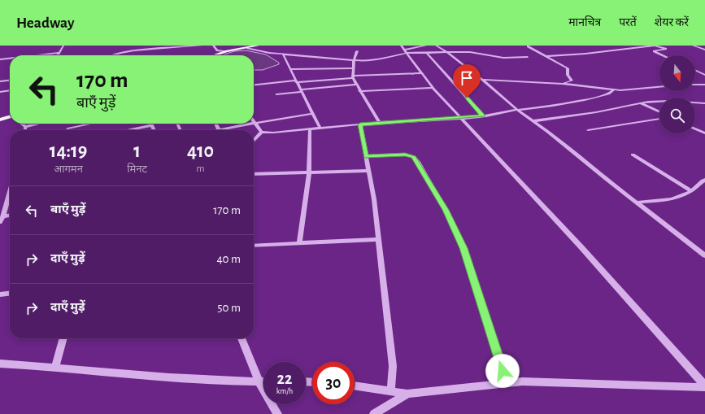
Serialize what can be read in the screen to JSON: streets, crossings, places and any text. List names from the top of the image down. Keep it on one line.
{"north":"bottom","page":{"header":"Headway","nav":["मानचित्र","परतें","शेयर करें"],"turn":["170 m","बाएँ मुड़ें"],"eta":["14:19","आगमन","1","मिनट","410","m"],"list":[{"name":"बाएँ मुड़ें","value":"170 m"},{"name":"दाएँ मुड़ें","value":"40 m"},{"name":"दाएँ मुड़ें","value":"50 m"}],"speed":"22 km/h","limit":"30"}}
